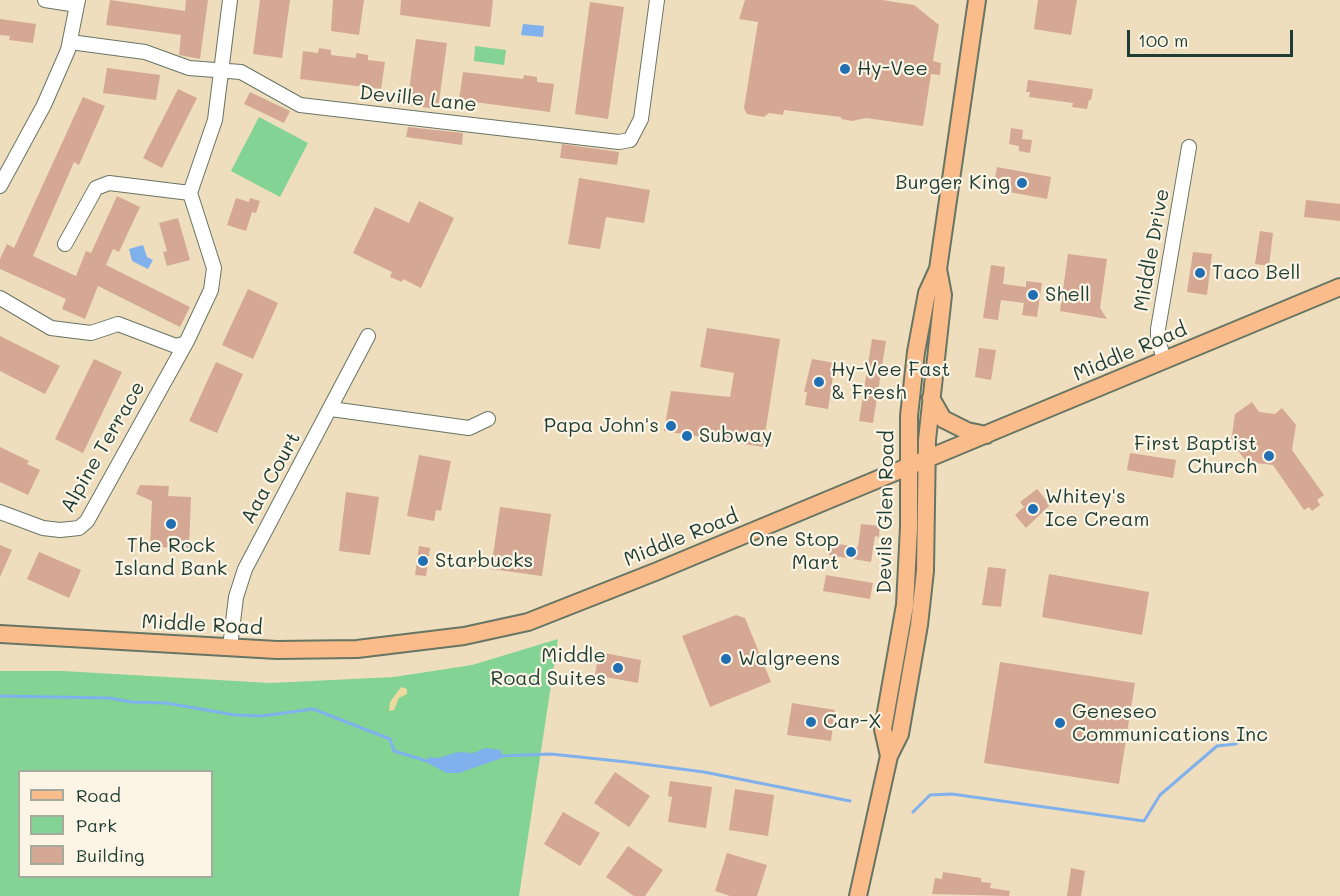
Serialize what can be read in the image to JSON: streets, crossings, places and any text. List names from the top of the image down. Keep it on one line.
{"streets":{"main road":["Middle Road","Devils Glen Road"],"street":["Deville Lane","Middle Drive","Alpine Terrace","Aaa Court"]},"crossings":[["Middle Drive","Middle Road"],["Middle Road","Aaa Court"],["Middle Road","Devils Glen Road"]],"places":["Hy-Vee","Burger King","Taco Bell","Shell","Hy-Vee Fast & Fresh","Papa John's","Subway","First Baptist Church","Whitey's Ice Cream","The Rock Island Bank","One Stop Mart","Starbucks","Walgreens","Middle Road Suites","Car-X","Geneseo Communications Inc"],"legend":["Road","Park","Building"],"scale_bar":"100 m"}
